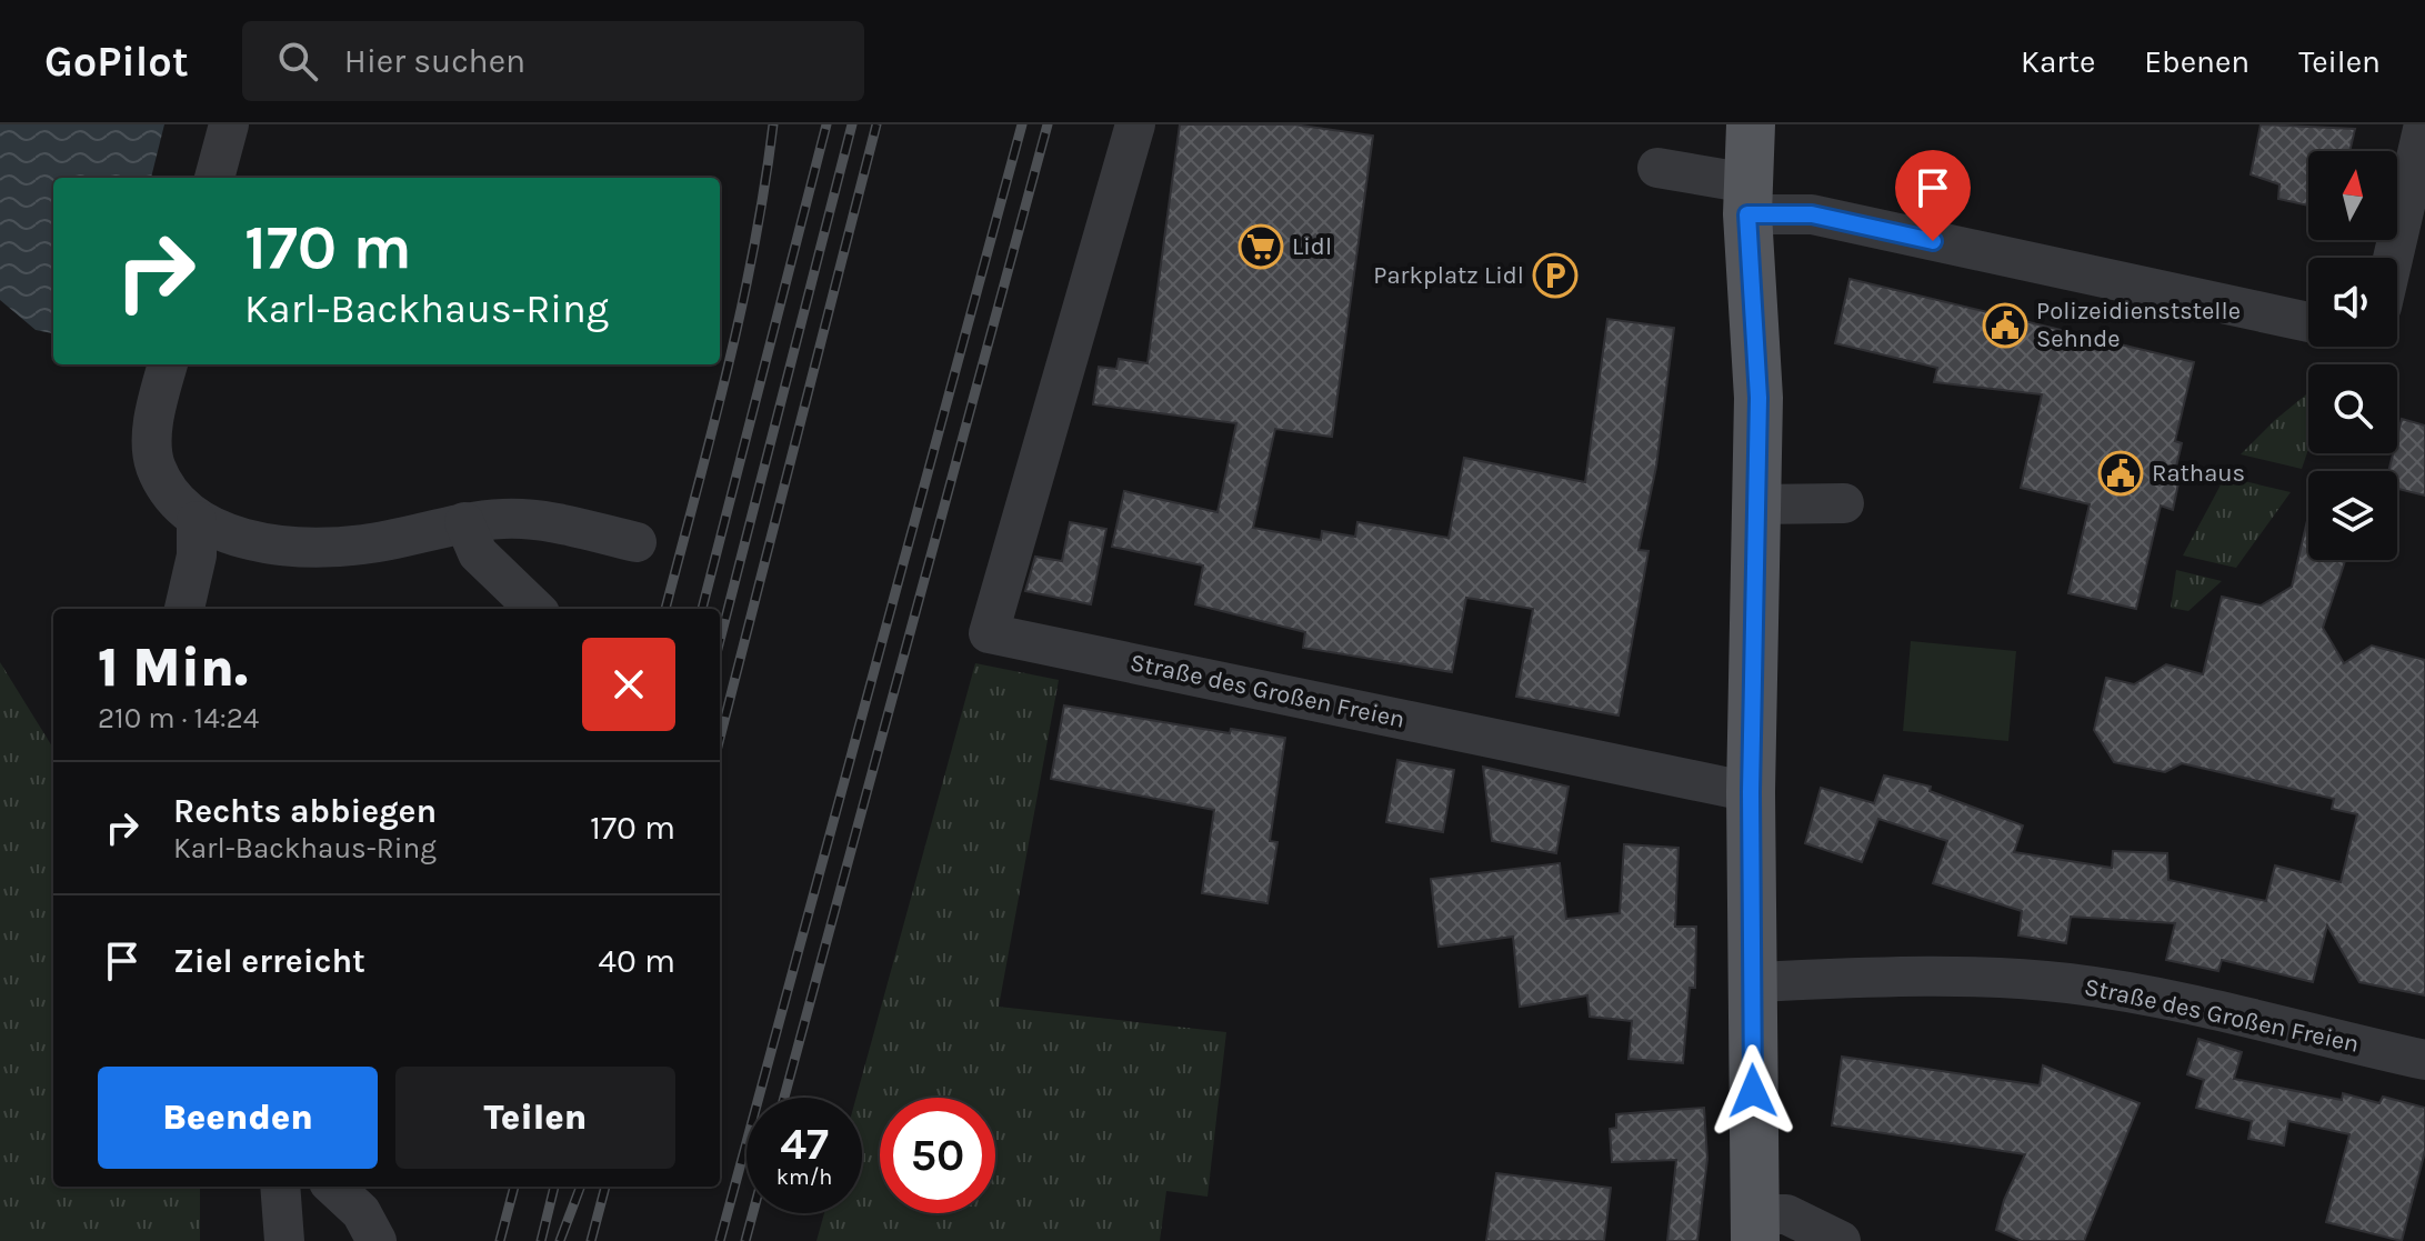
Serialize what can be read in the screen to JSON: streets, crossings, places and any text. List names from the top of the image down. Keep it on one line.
{"streets":{"street":["Straße des Großen Freien"]},"places":{"supermarket":["Lidl"],"parking":["Parkplatz Lidl"],"public building":["Polizeidienststelle Sehnde","Rathaus"]},"north":"top","page":{"header":"GoPilot","search":"Hier suchen","nav":["Karte","Ebenen","Teilen"],"turn":["170 m","Karl-Backhaus-Ring"],"heading":["1 Min.","210 m · 14:24"],"list":[{"name":"Rechts abbiegen","note":"Karl-Backhaus-Ring","value":"170 m"},{"name":"Ziel erreicht","value":"40 m"}],"buttons":["Beenden","Teilen"],"speed":"47 km/h","limit":"50"}}
